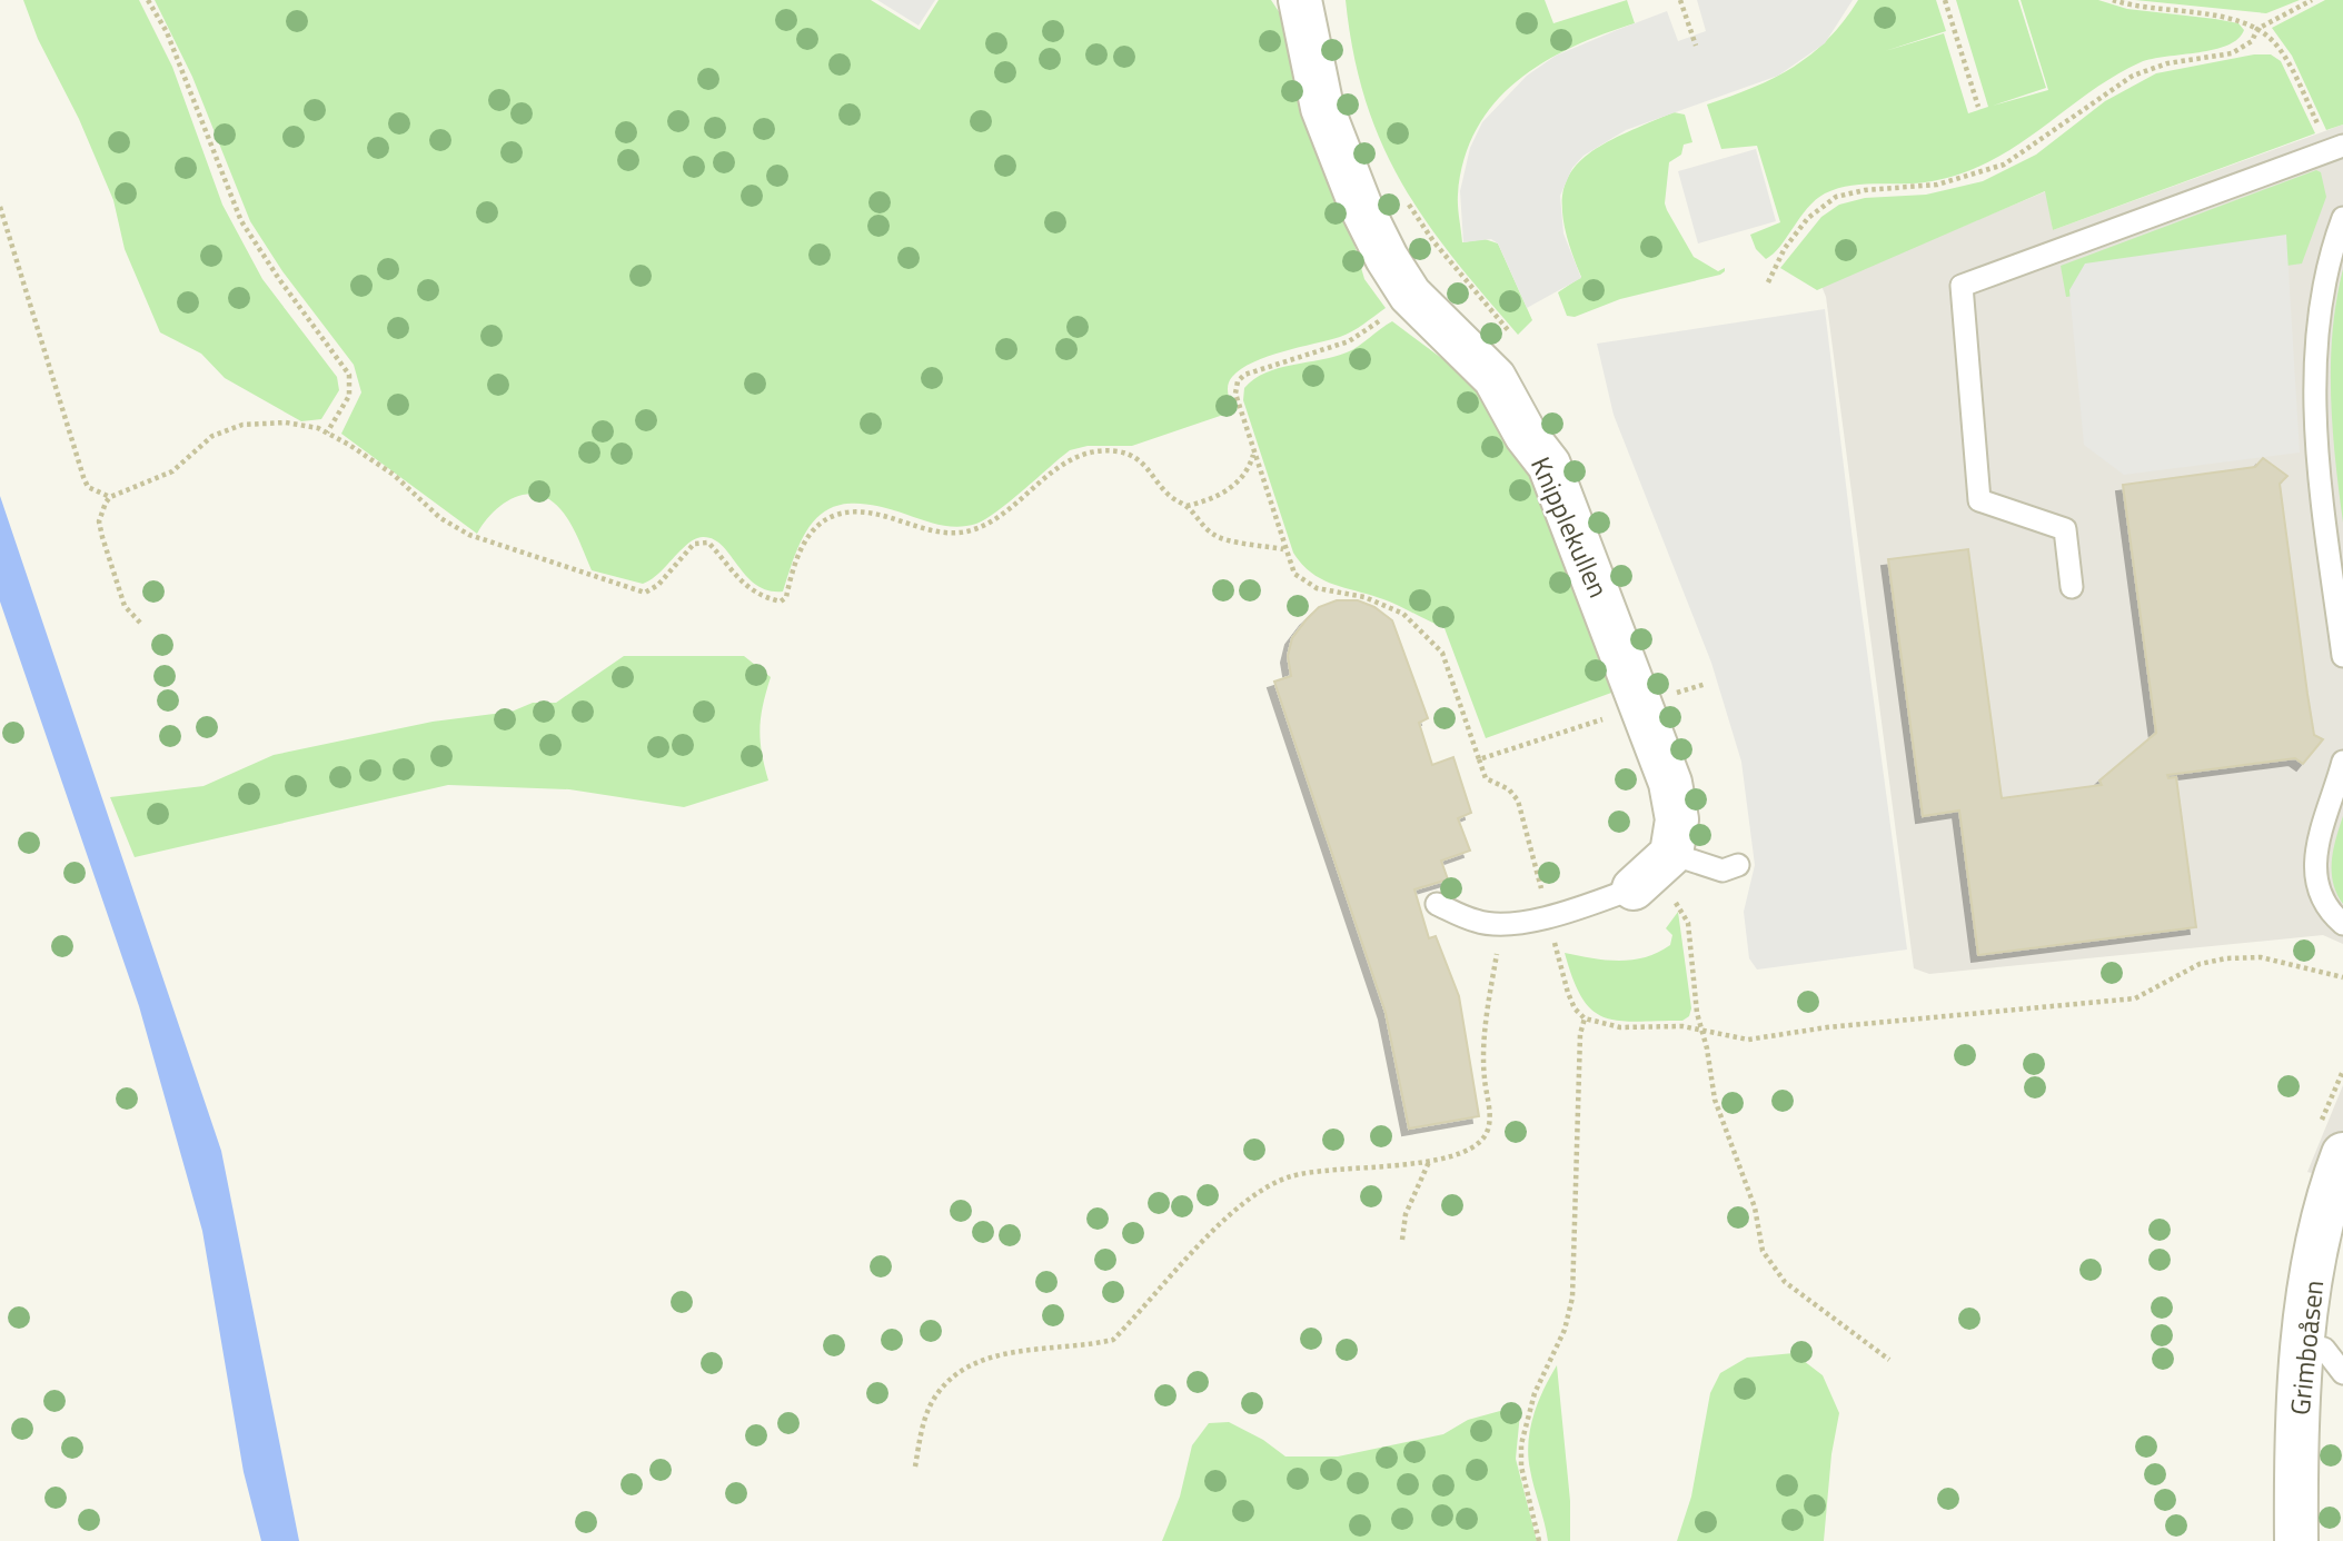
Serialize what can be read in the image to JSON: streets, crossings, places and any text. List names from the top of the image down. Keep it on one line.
{"streets":{"street":["Knipplekullen","Grimboåsen"]}}
